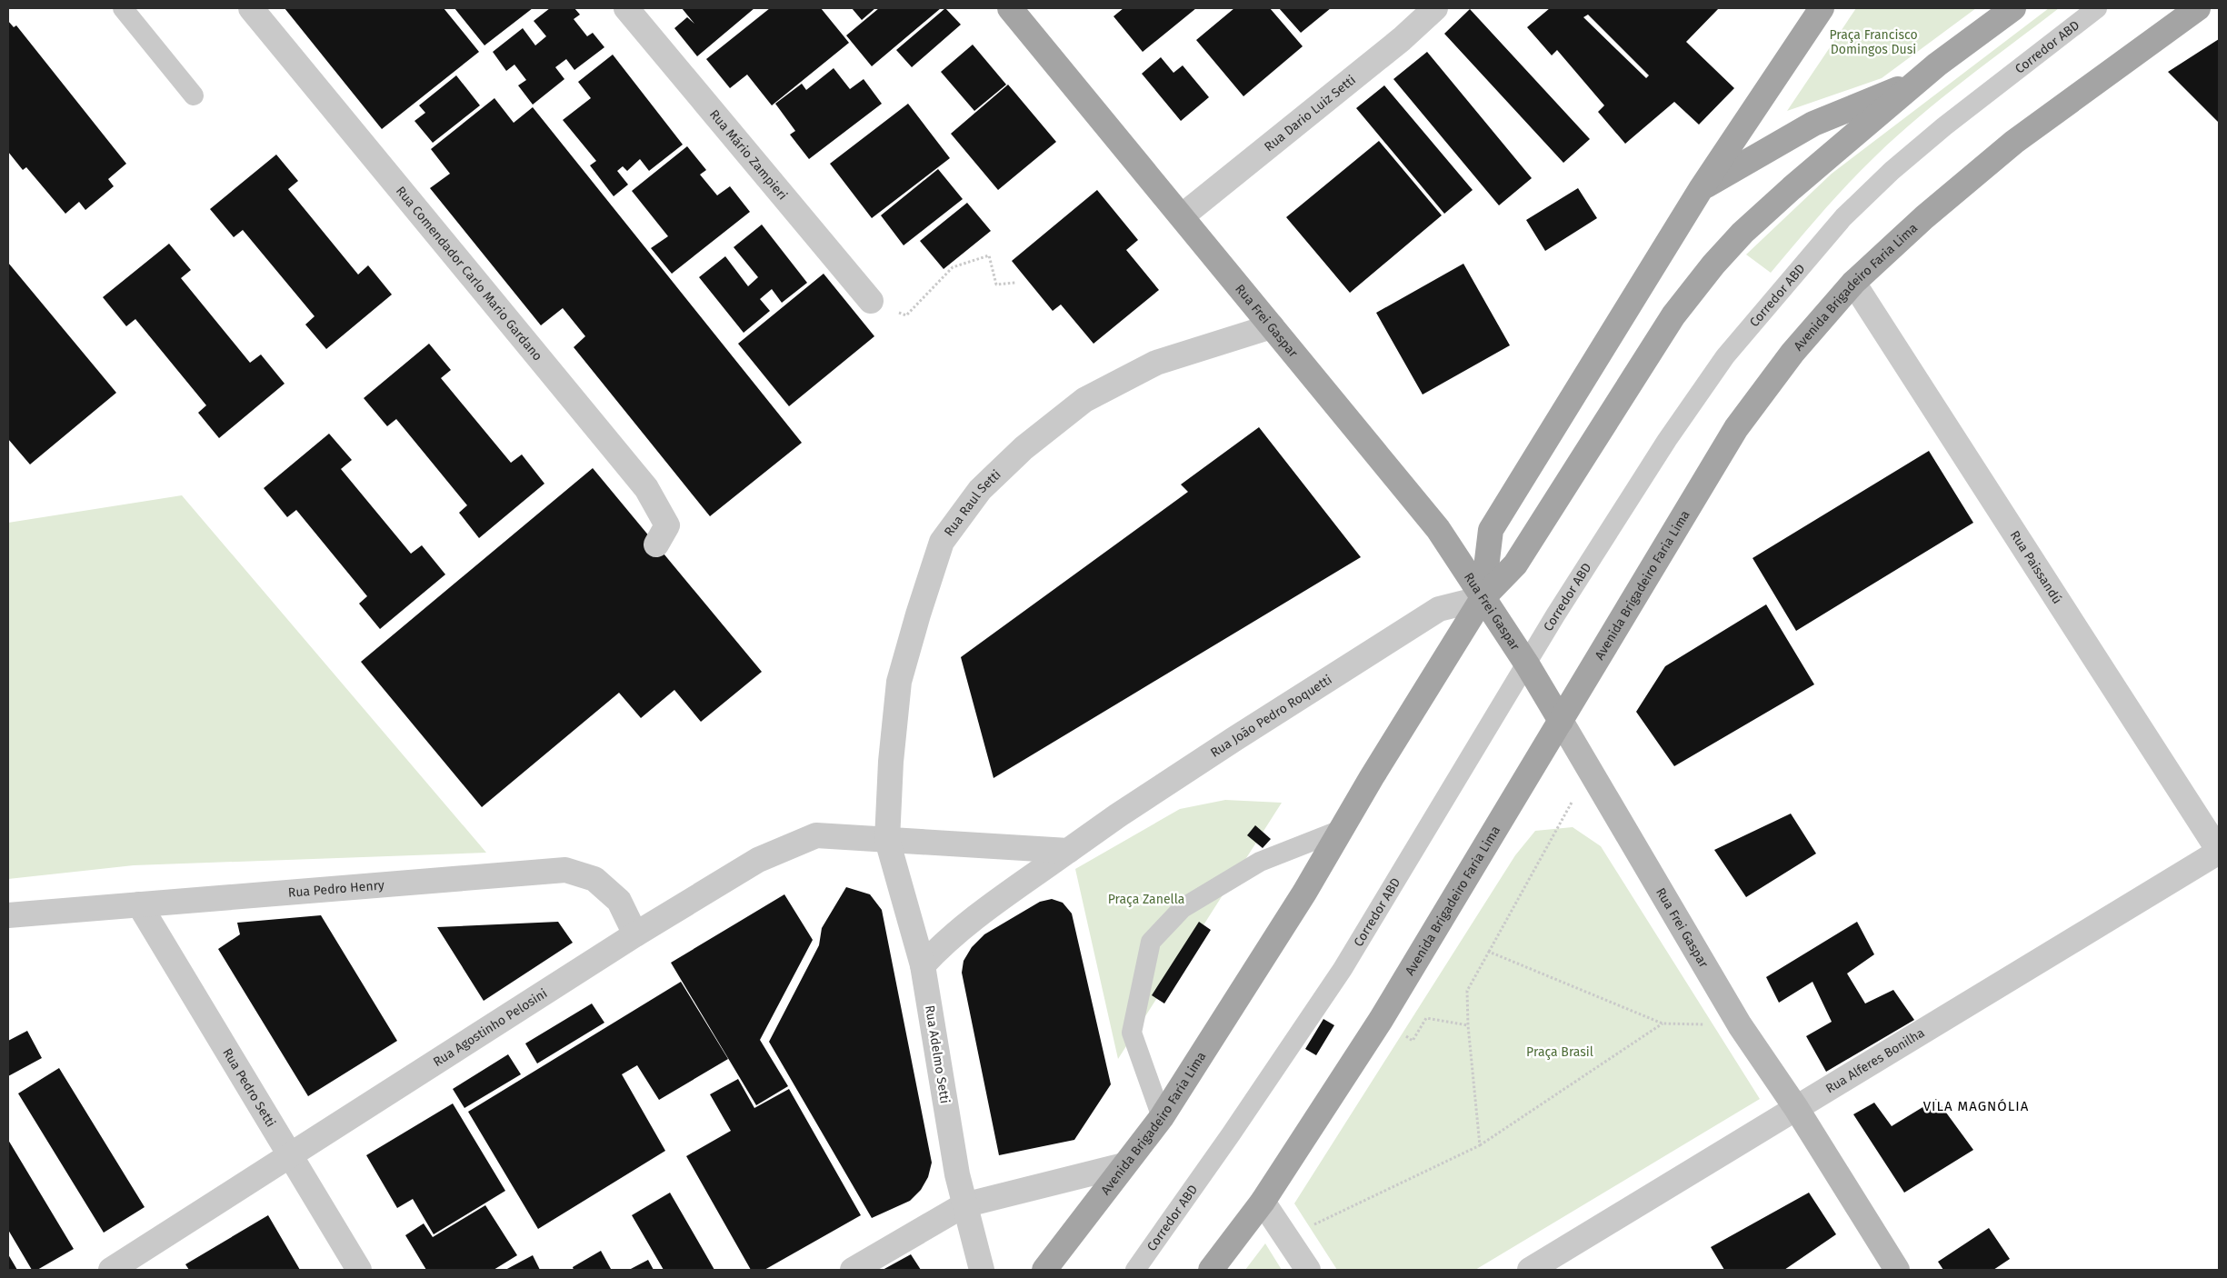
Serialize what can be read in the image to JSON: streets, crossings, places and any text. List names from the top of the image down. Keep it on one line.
{"streets":{"main road":["Avenida Brigadeiro Faria Lima","Rua Frei Gaspar"],"street":["Rua Dario Luiz Setti","Rua Mário Zampieri","Rua Comendador Carlo Mario Gardano","Rua Raul Setti","Rua Paissandú","Rua João Pedro Roquetti","Rua Pedro Henry","Rua Agostinho Pelosini","Rua Adelmo Setti","Rua Alferes Bonilha","Rua Pedro Setti"],"lane":["Corredor ABD"]},"crossings":[["Corredor ABD","Rua Frei Gaspar"],["Rua Dario Luiz Setti","Rua Frei Gaspar"],["Avenida Brigadeiro Faria Lima","Rua Frei Gaspar"],["Avenida Brigadeiro Faria Lima","Rua Paissandú"],["Avenida Brigadeiro Faria Lima","Rua João Pedro Roquetti"],["Rua Frei Gaspar","Rua Raul Setti"],["Rua Frei Gaspar","Rua João Pedro Roquetti"],["Rua Frei Gaspar","Rua Alferes Bonilha"],["Rua Raul Setti","Rua Agostinho Pelosini"],["Rua Raul Setti","Rua Adelmo Setti"],["Rua Paissandú","Rua Alferes Bonilha"],["Rua João Pedro Roquetti","Rua Adelmo Setti"],["Rua Pedro Henry","Rua Agostinho Pelosini"],["Rua Pedro Henry","Rua Pedro Setti"],["Rua Agostinho Pelosini","Rua Adelmo Setti"],["Rua Agostinho Pelosini","Rua Pedro Setti"]],"districts":["VILA MAGNÓLIA"],"parks":["Praça Francisco Domingos Dusi","Praça Zanella","Praça Brasil"]}
